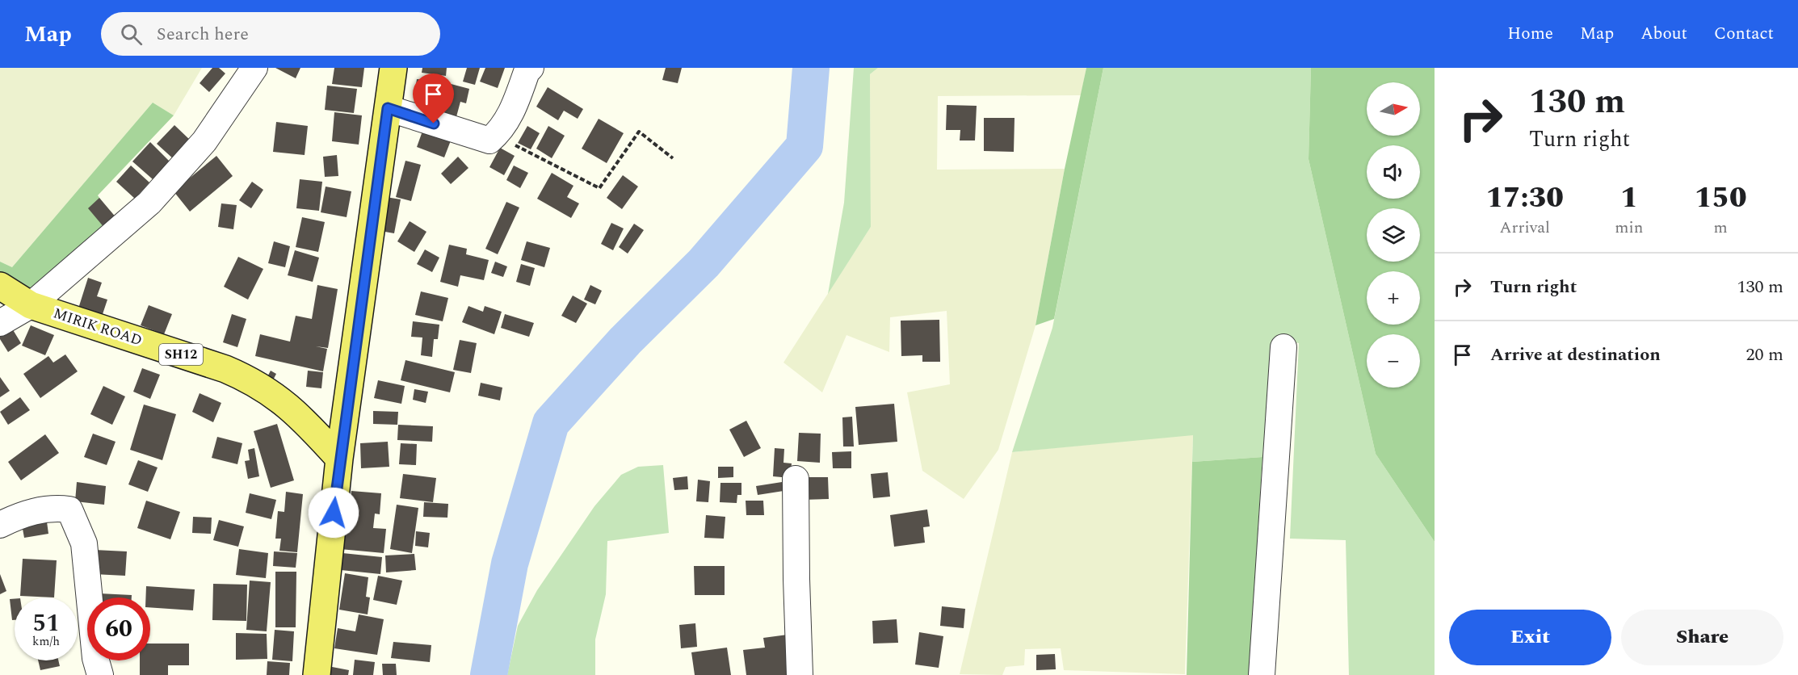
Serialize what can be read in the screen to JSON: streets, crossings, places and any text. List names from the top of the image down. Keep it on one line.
{"streets":{"main road":["MIRIK ROAD","SH12"]},"north":"right","page":{"header":"Map","search":"Search here","nav":["Home","Map","About","Contact"],"turn":["130 m","Turn right"],"map_buttons":["+","−"],"eta":["17:30","Arrival","1","min","150","m"],"list":[{"name":"Turn right","value":"130 m"},{"name":"Arrive at destination","value":"20 m"}],"speed":"51 km/h","limit":"60","buttons":["Exit","Share"]}}
